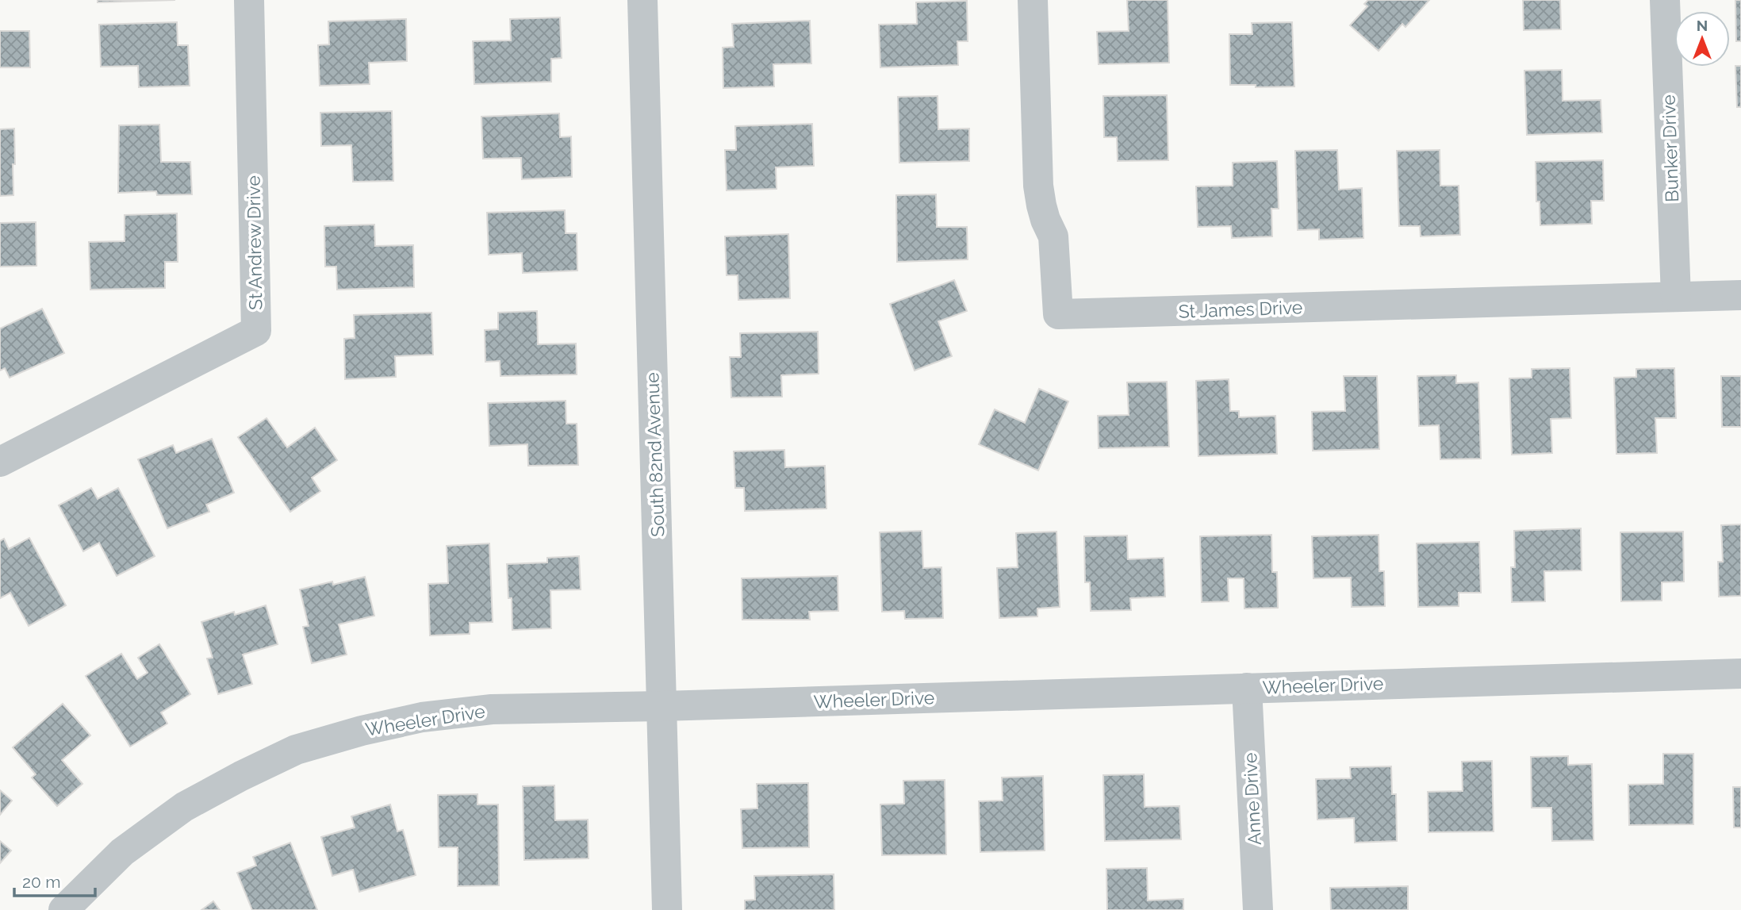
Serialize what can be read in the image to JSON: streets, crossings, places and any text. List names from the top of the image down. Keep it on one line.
{"streets":{"street":["Bunker Drive","St Andrew Drive","St James Drive","South 82nd Avenue","Wheeler Drive","Anne Drive"]},"crossings":[["Bunker Drive","St James Drive"],["South 82nd Avenue","Wheeler Drive"],["Wheeler Drive","Anne Drive"]],"scale_bar":"20 m","north":"top"}
